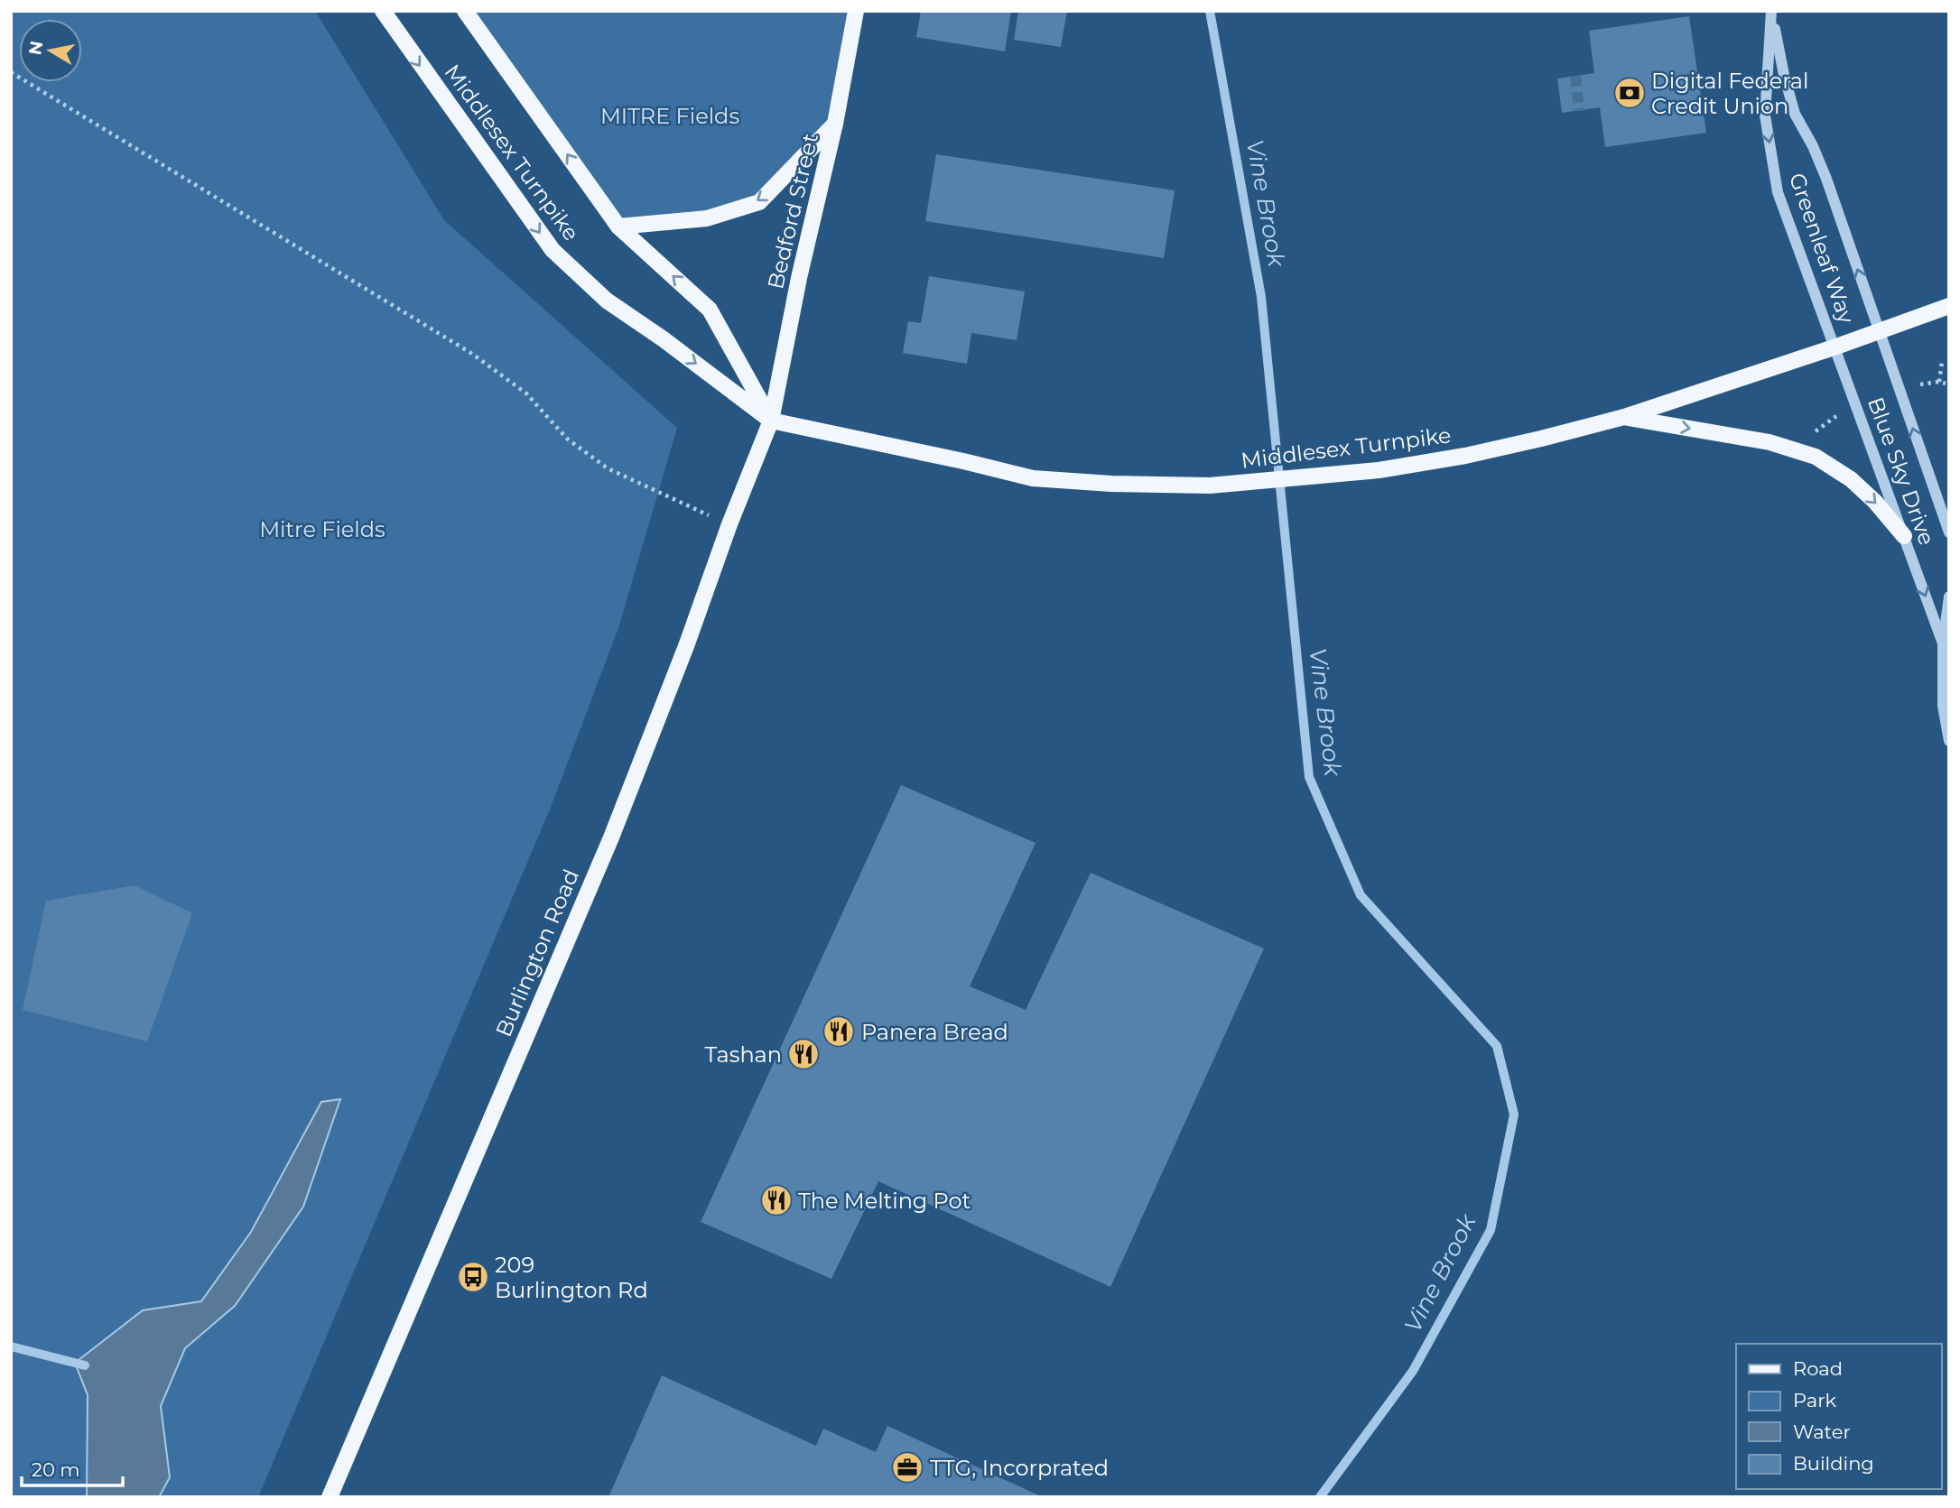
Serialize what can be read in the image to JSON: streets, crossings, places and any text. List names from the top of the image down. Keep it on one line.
{"streets":{"main road":["Middlesex Turnpike","Bedford Street","Burlington Road"],"street":["Greenleaf Way","Blue Sky Drive"]},"crossings":[["Middlesex Turnpike","Bedford Street"],["Middlesex Turnpike","Greenleaf Way"],["Middlesex Turnpike","Blue Sky Drive"],["Middlesex Turnpike","Burlington Road"],["Bedford Street","Burlington Road"],["Greenleaf Way","Blue Sky Drive"]],"water":["Vine Brook"],"parks":["MITRE Fields","Mitre Fields"],"places":{"bank":["Digital Federal Credit Union"],"restaurant":["Panera Bread","Tashan","The Melting Pot"],"bus stop":["209 Burlington Rd"],"office":["TTG, Incorprated"]},"legend":["Road","Park","Water","Building"],"scale_bar":"20 m","north":"left"}
